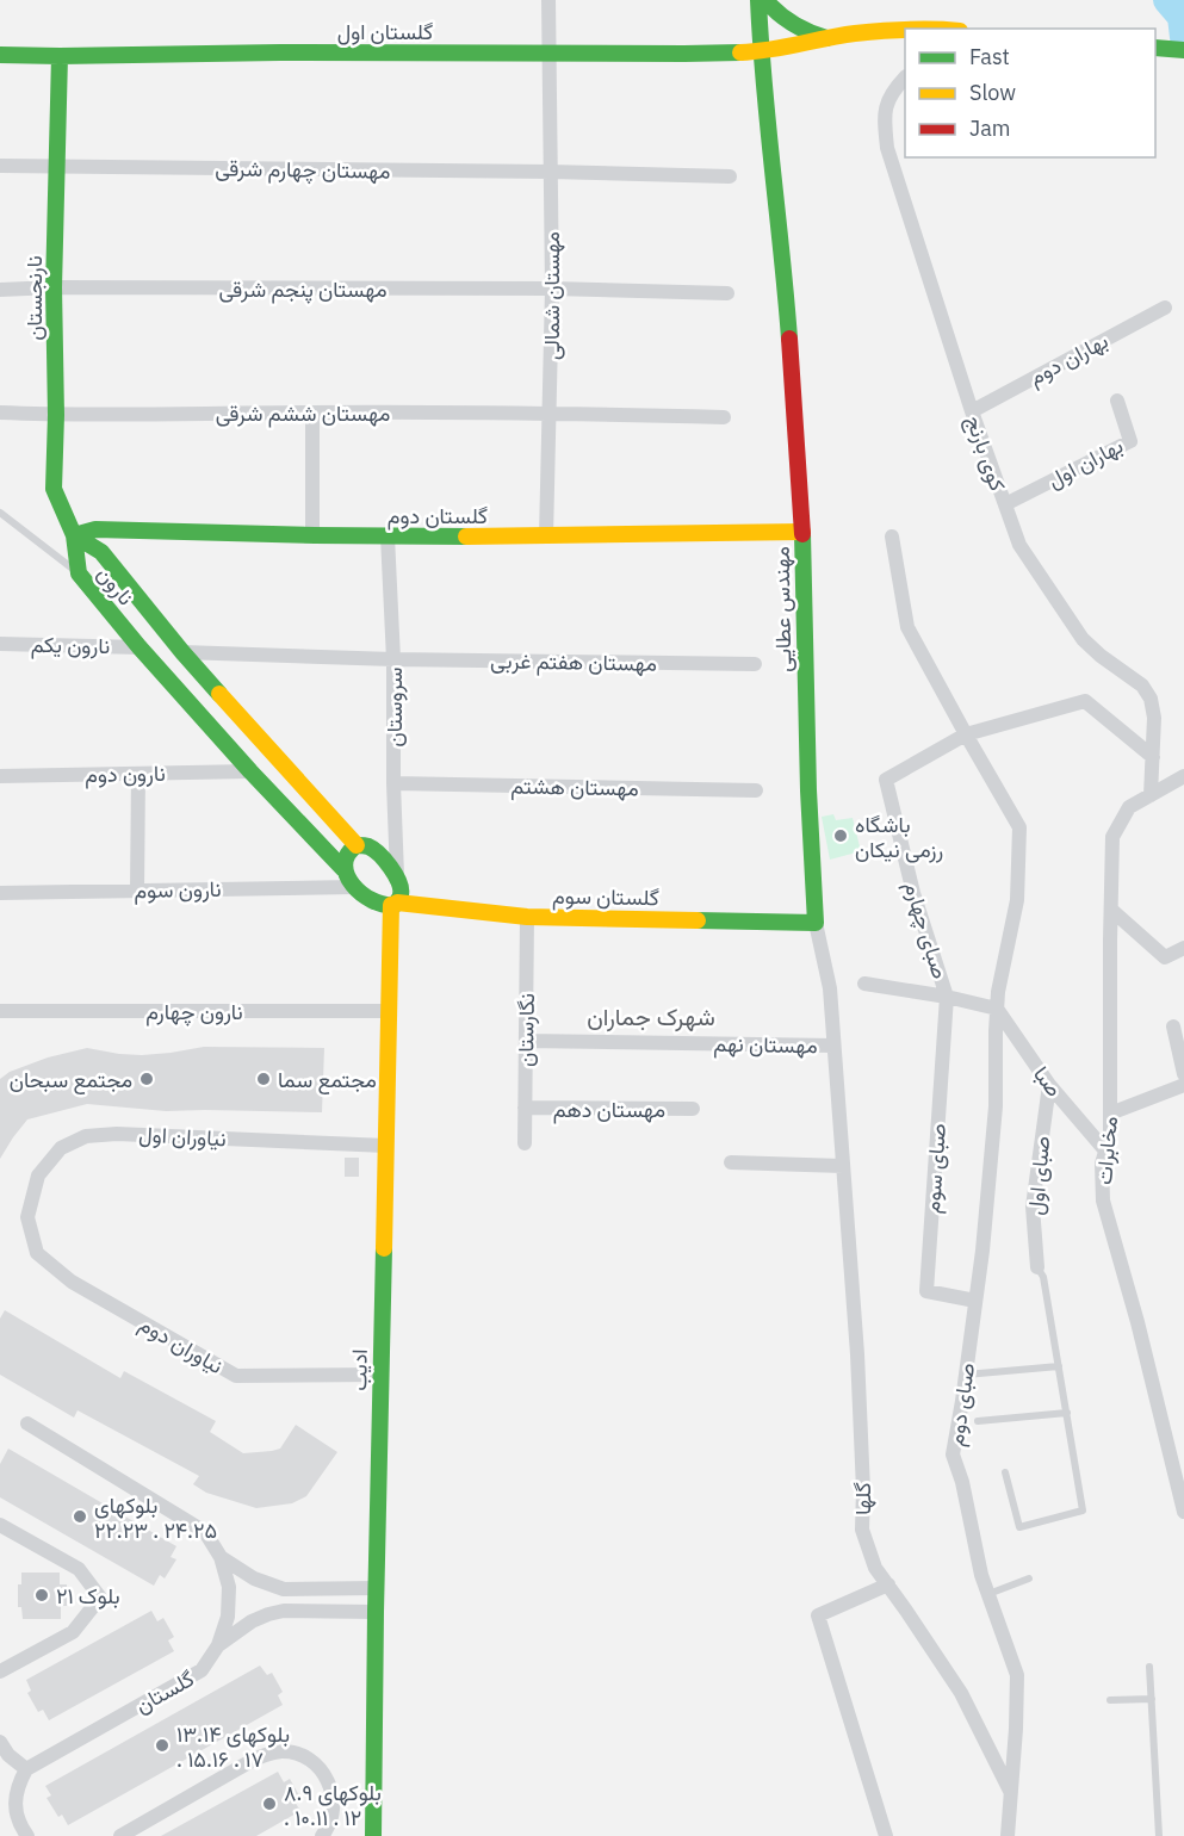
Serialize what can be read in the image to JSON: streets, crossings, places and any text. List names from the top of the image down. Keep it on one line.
{"streets":{"street":["گلستان اول","مهستان چهارم شرقی","مهستان پنجم شرقی","مهستان شمالی","نارنجستان","بهاران دوم","مهستان ششم شرقی","کوی بارنج","بهاران اول","گلستان دوم","نارون","مهندس عطایی","نارون یکم","مهستان هفتم غربی","سروستان","نارون دوم","مهستان هشتم","نارون سوم","گلستان سوم","صبای چهارم","نارون چهارم","نگارستان","مهستان نهم","صبا","مهستان دهم","نیاوران اول","مخابرات","صبای سوم","صبای اول","نیاوران دوم","ادیب","صبای دوم","گلها","گلستان"]},"crossings":[["گلستان اول","مهستان شمالی"],["گلستان اول","نارنجستان"],["گلستان اول","مهندس عطایی"],["مهستان چهارم شرقی","مهستان شمالی"],["مهستان چهارم شرقی","نارنجستان"],["مهستان پنجم شرقی","مهستان شمالی"],["مهستان پنجم شرقی","نارنجستان"],["مهستان شمالی","مهستان ششم شرقی"],["مهستان شمالی","گلستان دوم"],["نارنجستان","مهستان ششم شرقی"],["نارنجستان","گلستان دوم"],["نارنجستان","نارون"],["بهاران دوم","کوی بارنج"],["کوی بارنج","بهاران اول"],["کوی بارنج","مخابرات"],["گلستان دوم","نارون"],["گلستان دوم","مهندس عطایی"],["گلستان دوم","سروستان"],["نارون","نارون یکم"],["نارون","مهستان هفتم غربی"],["نارون","سروستان"],["نارون","نارون دوم"],["نارون","نارون سوم"],["نارون","گلستان سوم"],["نارون","ادیب"],["مهندس عطایی","گلستان سوم"],["مهندس عطایی","مهستان نهم"],["مهندس عطایی","گلها"],["مهستان هفتم غربی","سروستان"],["سروستان","مهستان هشتم"],["سروستان","نارون سوم"],["سروستان","گلستان سوم"],["سروستان","ادیب"],["نارون سوم","گلستان سوم"],["نارون سوم","ادیب"],["گلستان سوم","نگارستان"],["گلستان سوم","ادیب"],["صبای چهارم","صبای سوم"],["صبای چهارم","صبای دوم"],["نارون چهارم","ادیب"],["نگارستان","مهستان نهم"],["نگارستان","مهستان دهم"],["صبا","مخابرات"],["صبا","صبای اول"],["صبا","صبای دوم"],["نیاوران اول","نیاوران دوم"],["نیاوران اول","ادیب"],["صبای سوم","صبای دوم"],["نیاوران دوم","ادیب"],["صبای دوم","گلها"]],"districts":["شهرک جماران"],"places":["باشگاه رزمی نیکان","مجتمع سبحان","مجتمع سما","بلوکهای ۲۲.۲۳ . ۲۴.۲۵","بلوک ۲۱","بلوکهای ۱۳.۱۴ . ۱۵.۱۶ . ۱۷","بلوکهای ۸.۹ . ۱۰.۱۱ . ۱۲"],"legend":["Fast","Slow","Jam"]}
